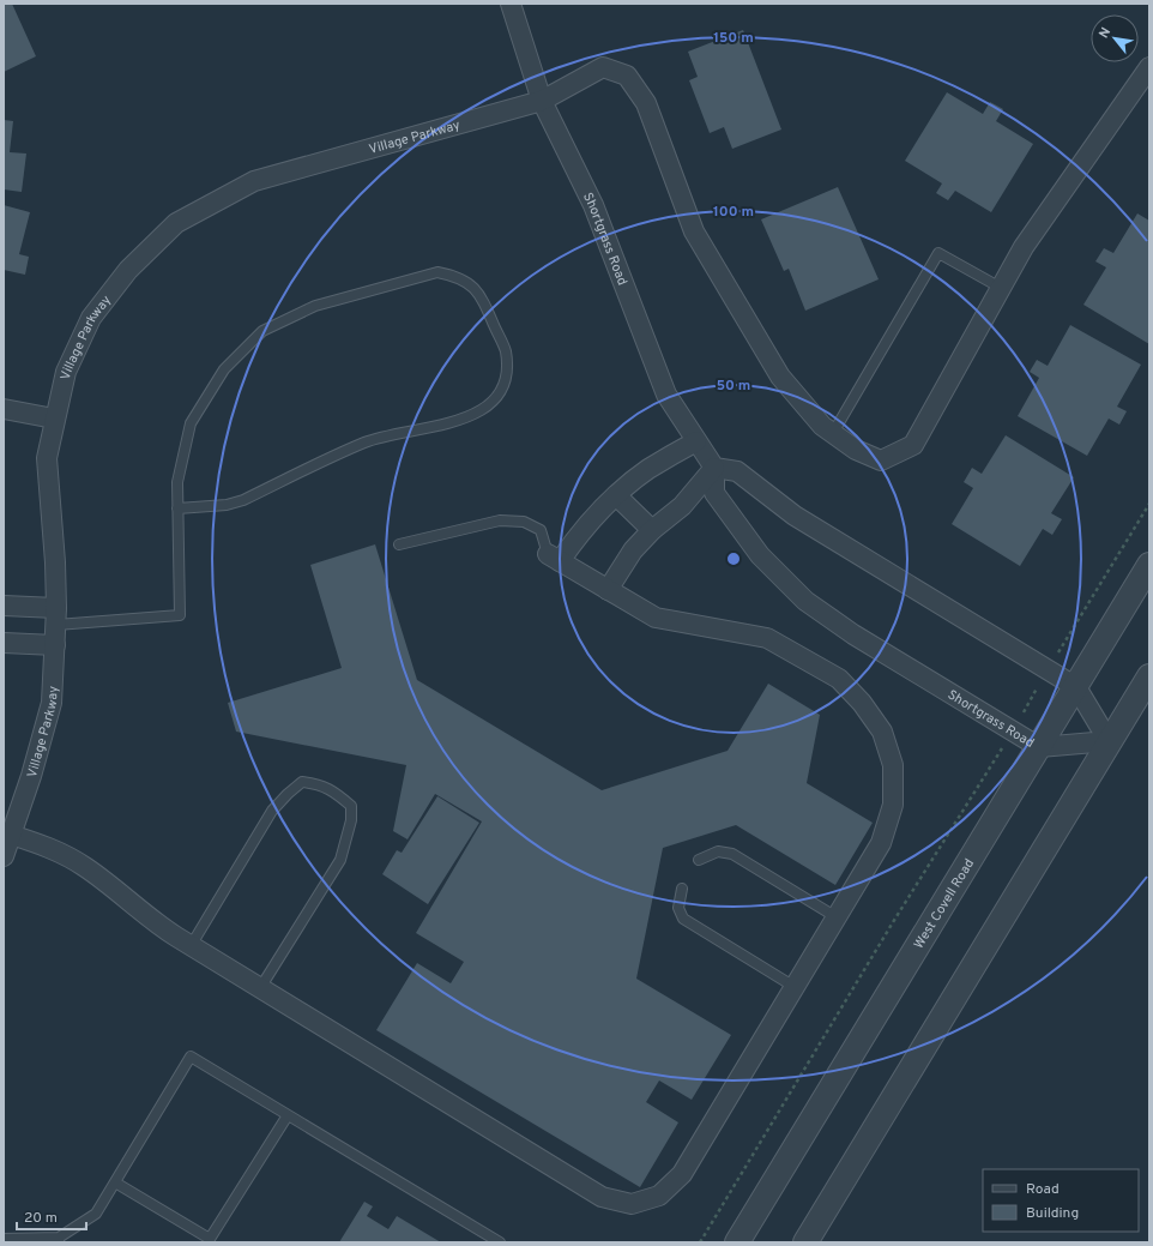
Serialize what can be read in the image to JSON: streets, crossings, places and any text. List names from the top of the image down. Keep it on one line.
{"streets":{"street":["Village Parkway","Shortgrass Road","West Covell Road"]},"crossings":[["Village Parkway","Shortgrass Road"],["Shortgrass Road","West Covell Road"]],"legend":["Road","Building"],"scale_bar":"20 m","north":"top left","rings":["150 m","100 m","50 m"]}
